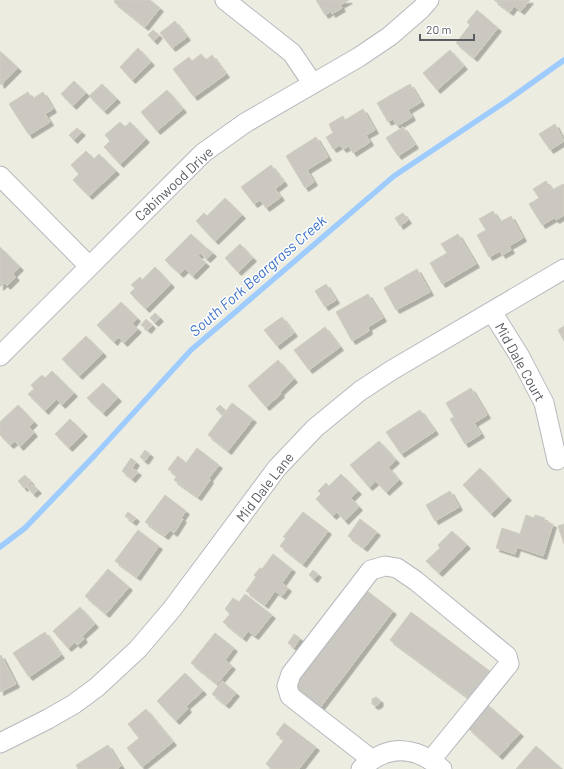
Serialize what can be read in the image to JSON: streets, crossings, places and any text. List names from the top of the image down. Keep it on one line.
{"streets":{"street":["Cabinwood Drive","Mid Dale Court","Mid Dale Lane"]},"crossings":[["Mid Dale Court","Mid Dale Lane"]],"water":["South Fork Beargrass Creek"],"scale_bar":"20 m"}
